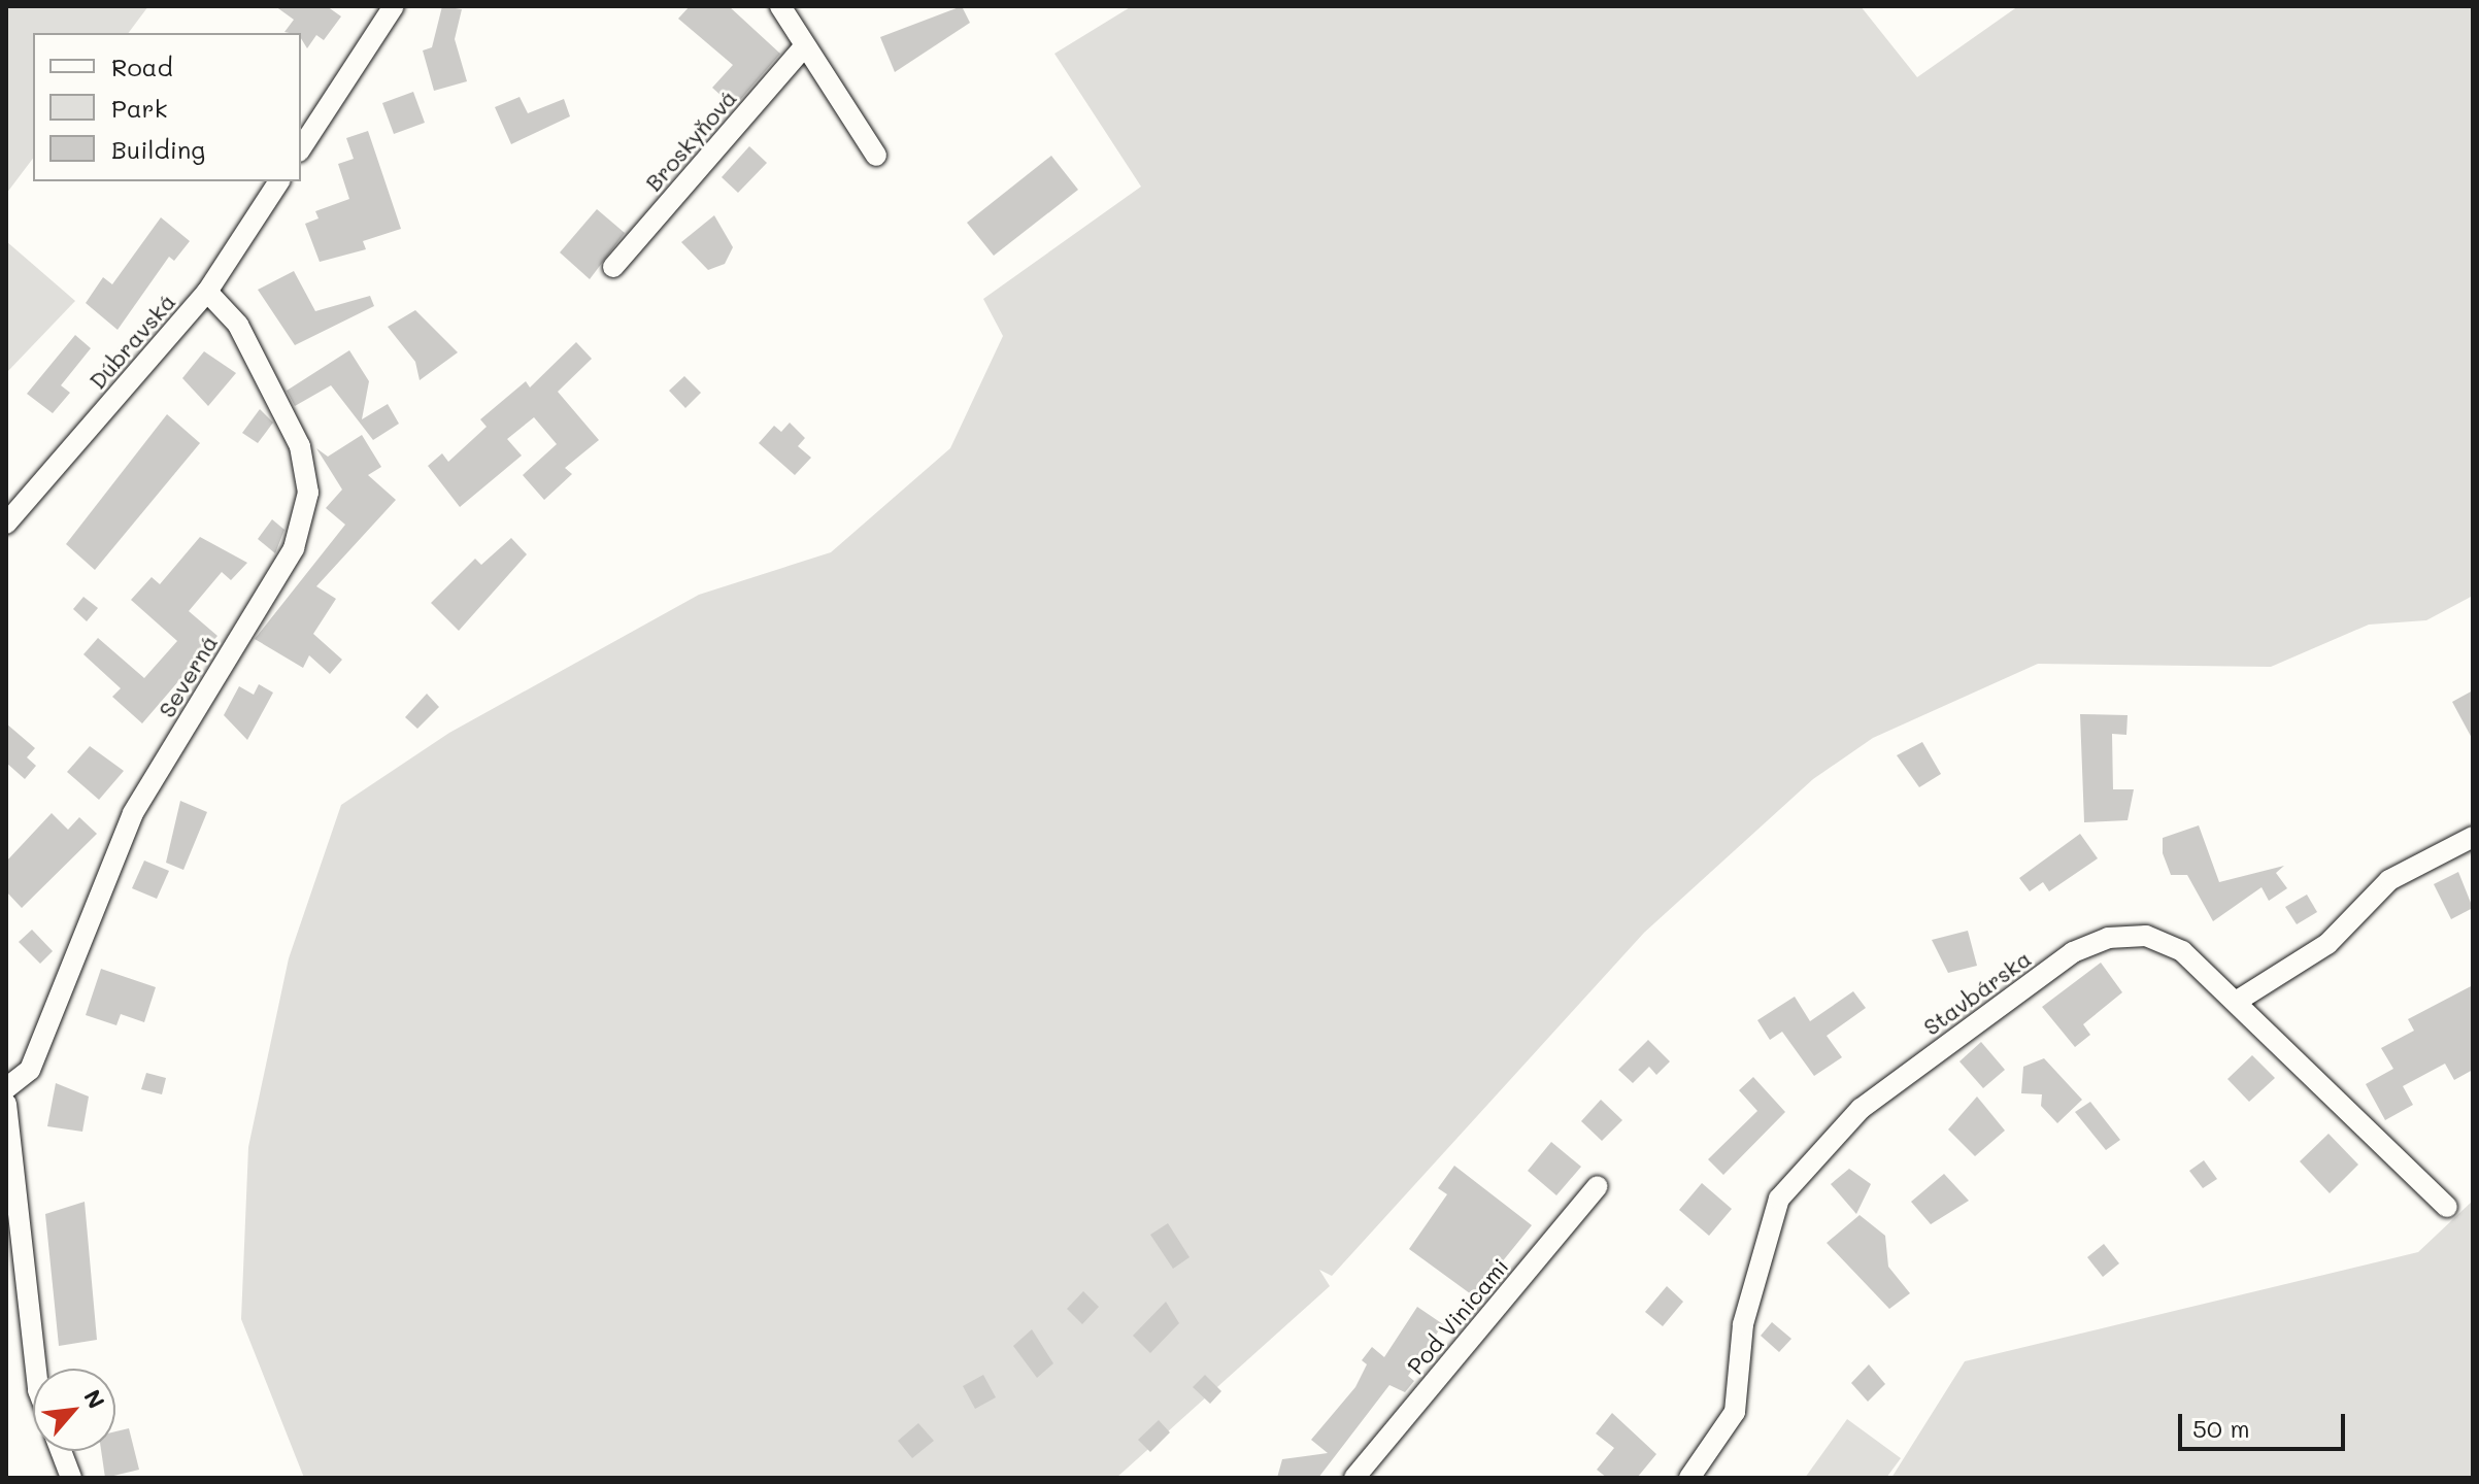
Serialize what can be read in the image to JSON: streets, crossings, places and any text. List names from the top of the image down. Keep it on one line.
{"streets":{"street":["Broskyňová","Dúbravská","Severná","Stavbárska","Pod Vinicami"]},"crossings":[["Dúbravská","Severná"]],"legend":["Road","Park","Building"],"scale_bar":"50 m","north":"top right"}
